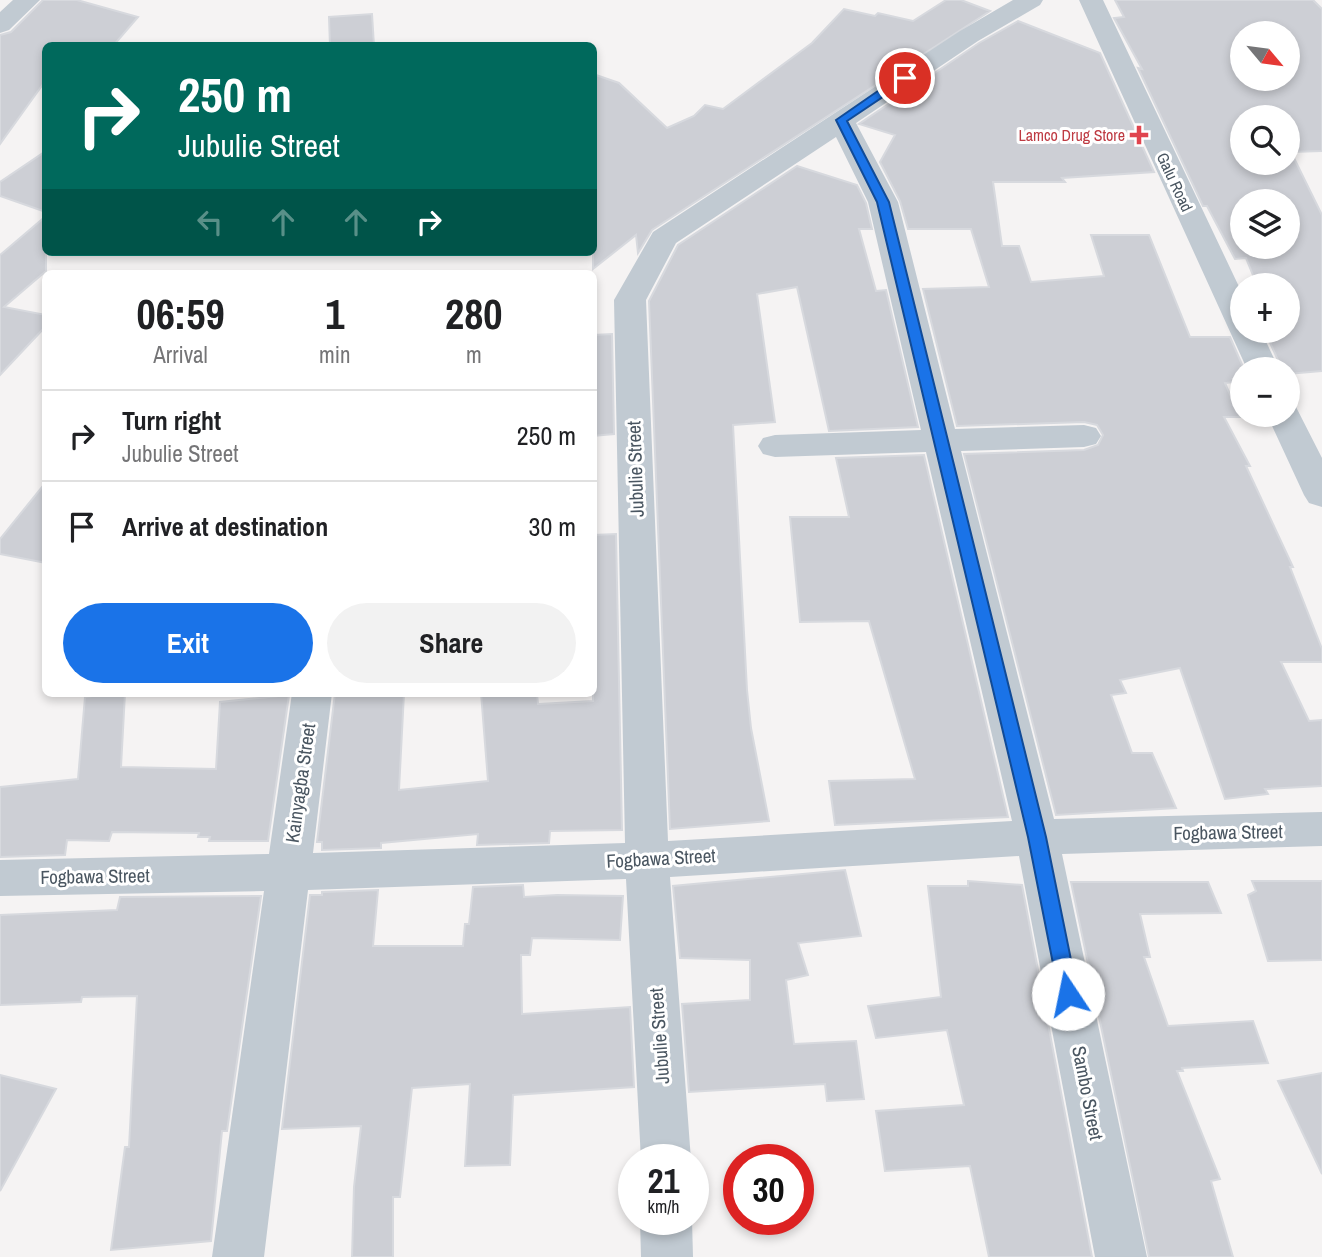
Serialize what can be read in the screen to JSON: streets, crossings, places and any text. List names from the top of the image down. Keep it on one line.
{"streets":{"street":["Galu Road","Jubulie Street","Kainyagba Street","Fogbawa Street","Sambo Street"]},"crossings":[["Jubulie Street","Fogbawa Street"],["Jubulie Street","Sambo Street"],["Kainyagba Street","Fogbawa Street"],["Fogbawa Street","Sambo Street"]],"places":{"health":["Lamco Drug Store"]},"north":"bottom right","page":{"map_buttons":["+","−"],"turn":["250 m","Jubulie Street"],"eta":["06:59","Arrival","1","min","280","m"],"list":[{"name":"Turn right","note":"Jubulie Street","value":"250 m"},{"name":"Arrive at destination","value":"30 m"}],"buttons":["Exit","Share"],"speed":"21 km/h","limit":"30"}}
